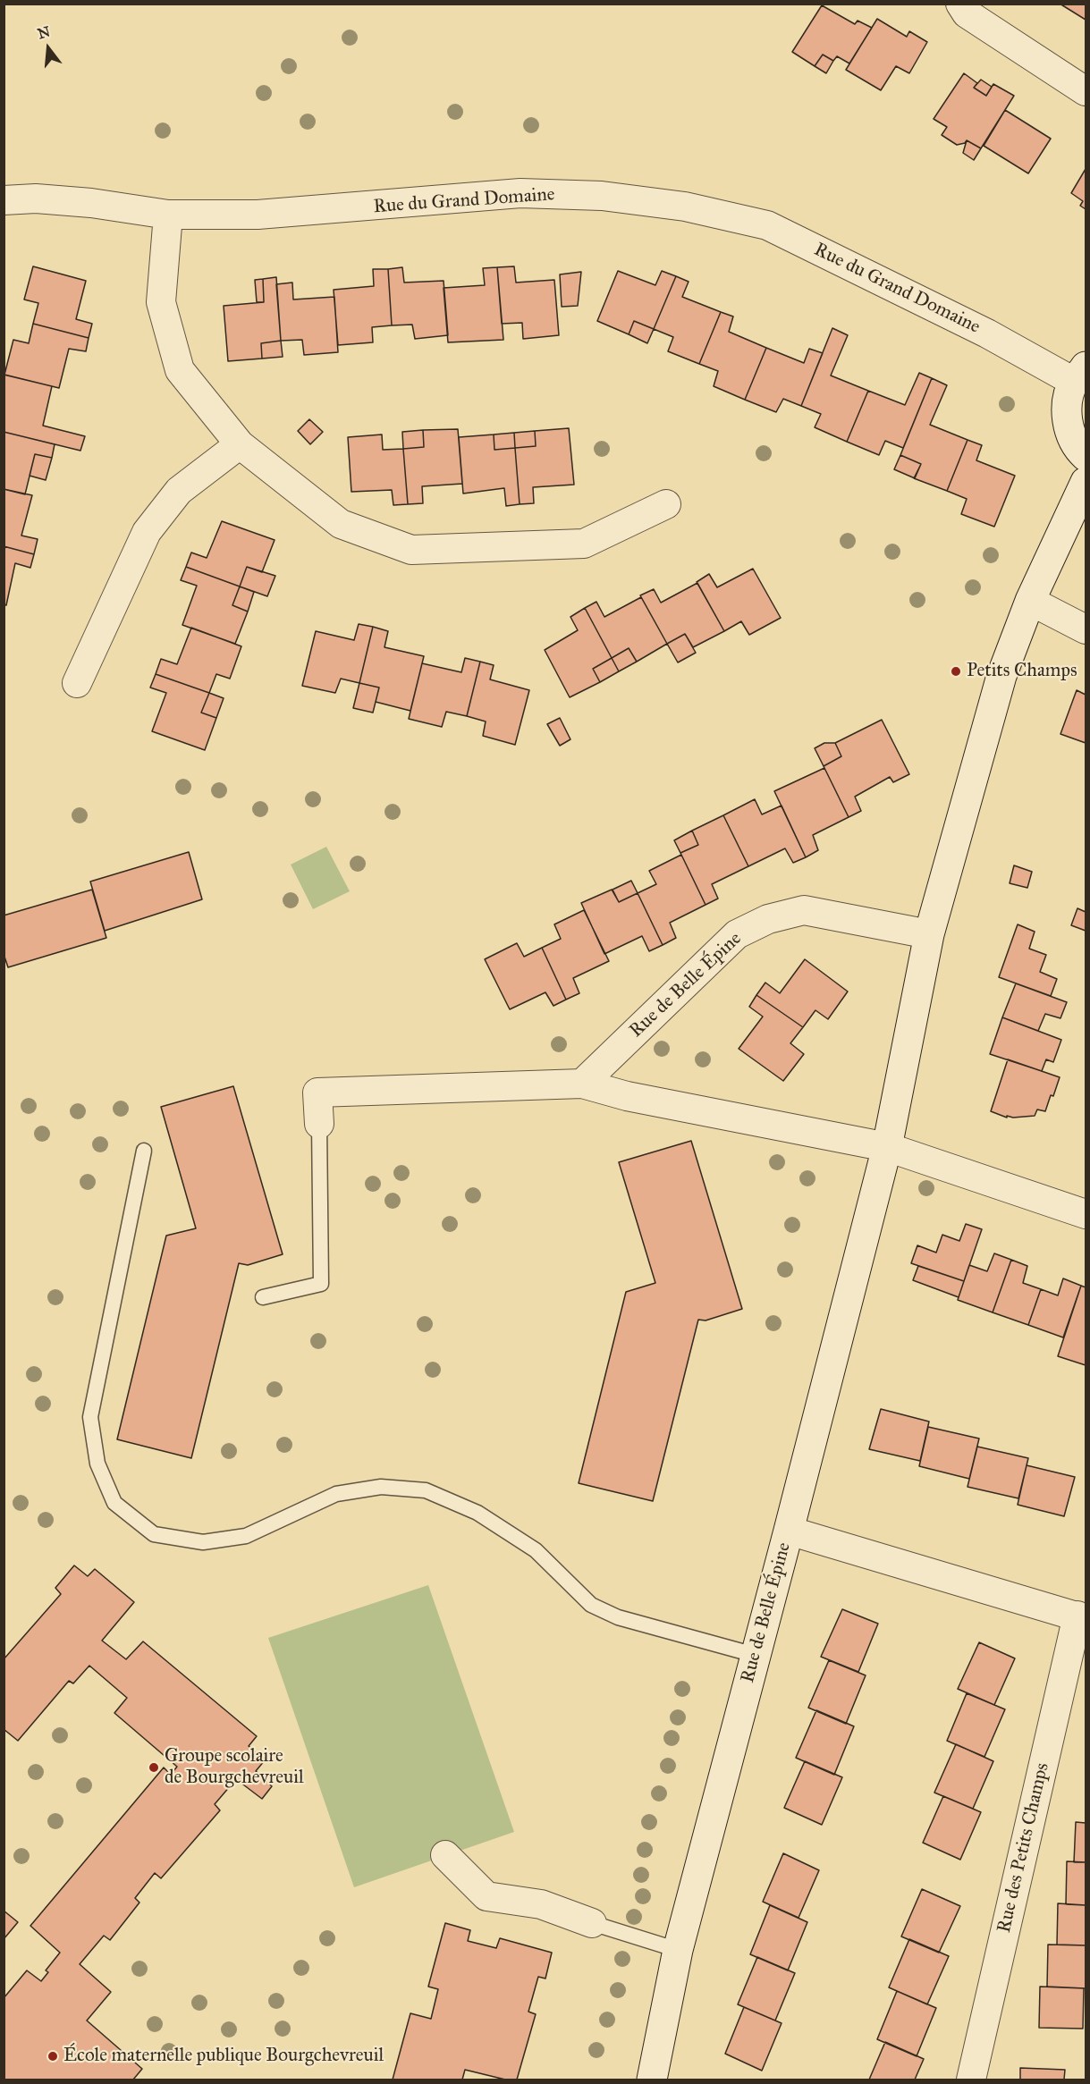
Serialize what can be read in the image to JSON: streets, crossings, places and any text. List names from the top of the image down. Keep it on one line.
{"streets":{"street":["Rue du Grand Domaine","Rue de Belle Épine","Rue des Petits Champs"]},"crossings":[["Rue de Belle Épine","Rue des Petits Champs"]],"places":["Petits Champs","Groupe scolaire de Bourgchevreuil","École maternelle publique Bourgchevreuil"],"north":"top"}
